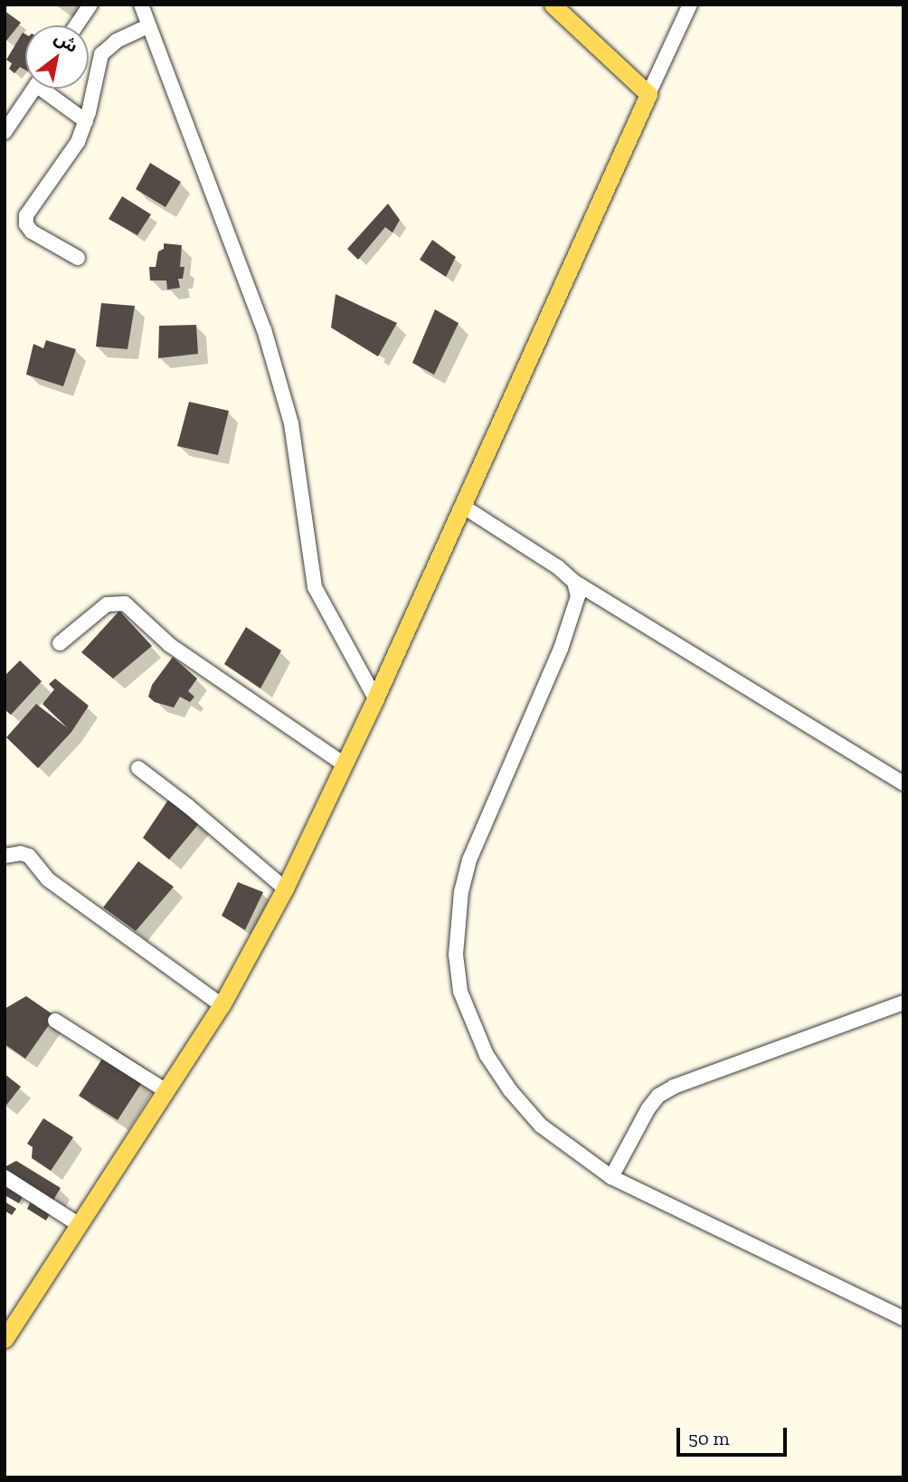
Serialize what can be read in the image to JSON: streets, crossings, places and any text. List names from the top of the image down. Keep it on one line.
{"scale_bar":"50 m","north":"top right"}
